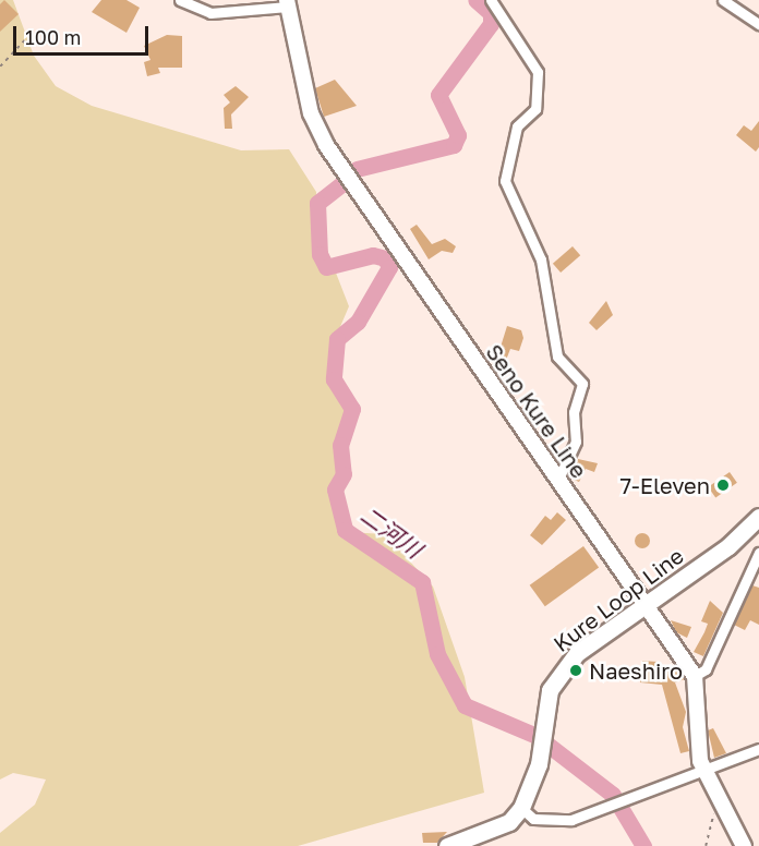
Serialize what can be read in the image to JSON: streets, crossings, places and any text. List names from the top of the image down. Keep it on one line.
{"streets":{"main road":["Seno Kure Line","Kure Loop Line"]},"crossings":[["Seno Kure Line","Kure Loop Line"]],"water":["二河川"],"places":["7-Eleven","Naeshiro"],"scale_bar":"100 m"}
